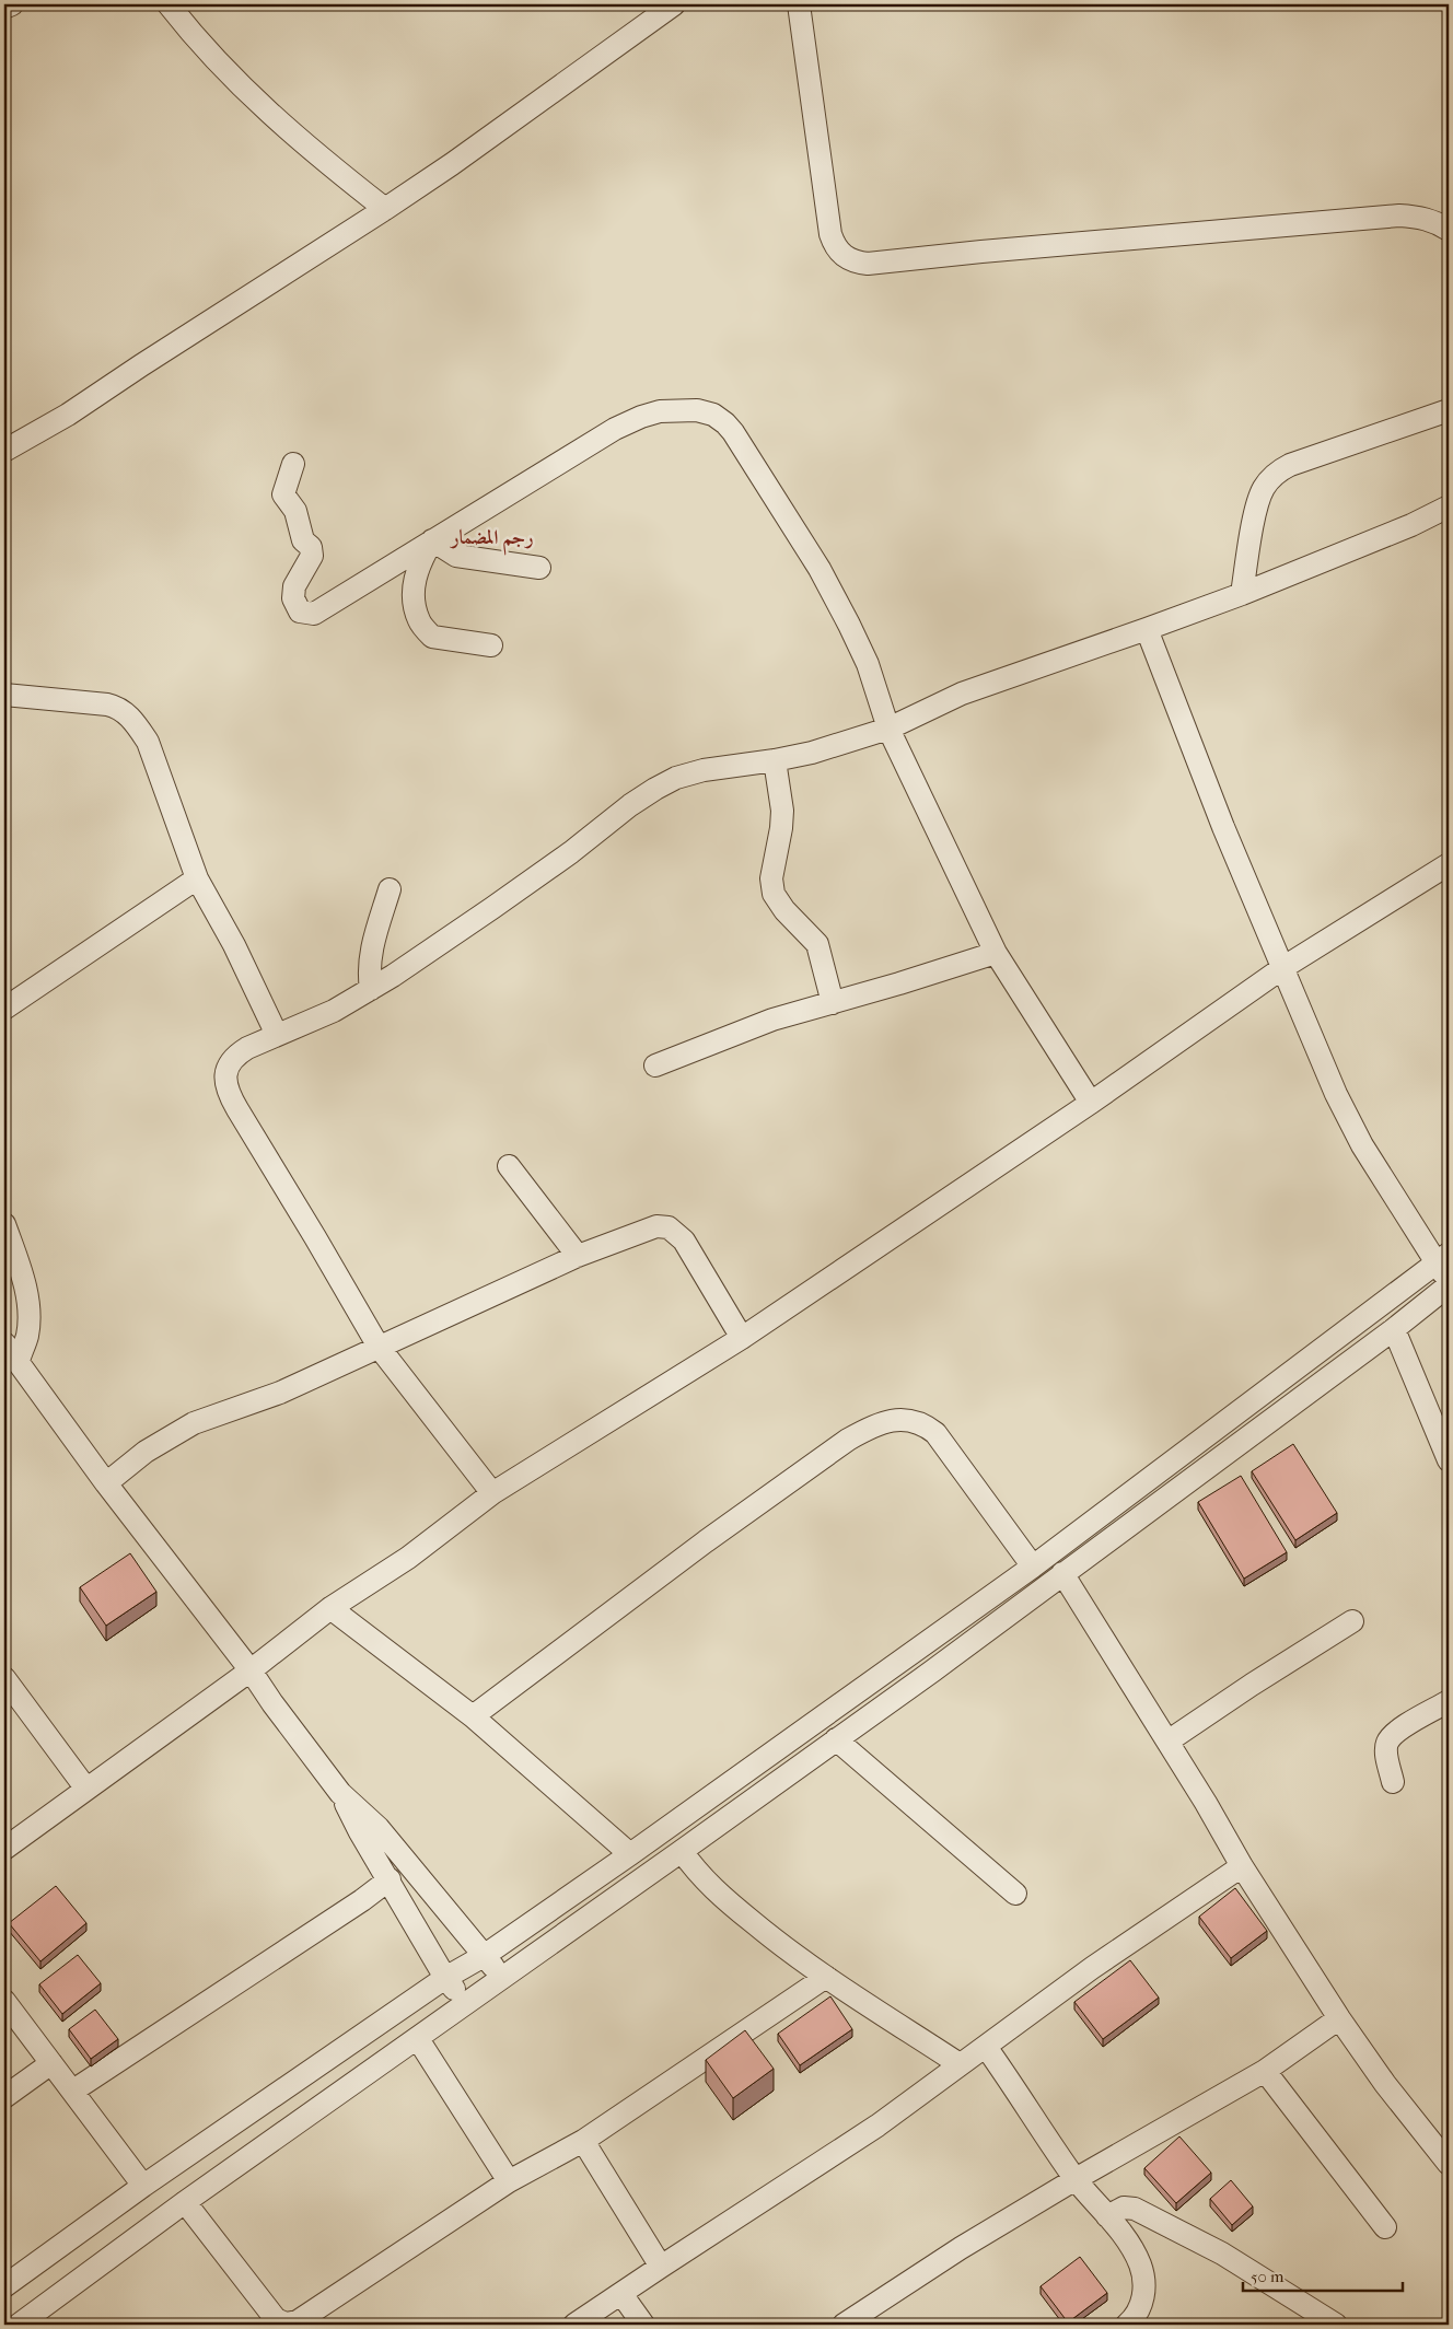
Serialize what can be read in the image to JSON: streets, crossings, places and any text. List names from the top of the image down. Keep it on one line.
{"districts":["رجم المضمار"],"scale_bar":"50 m"}
